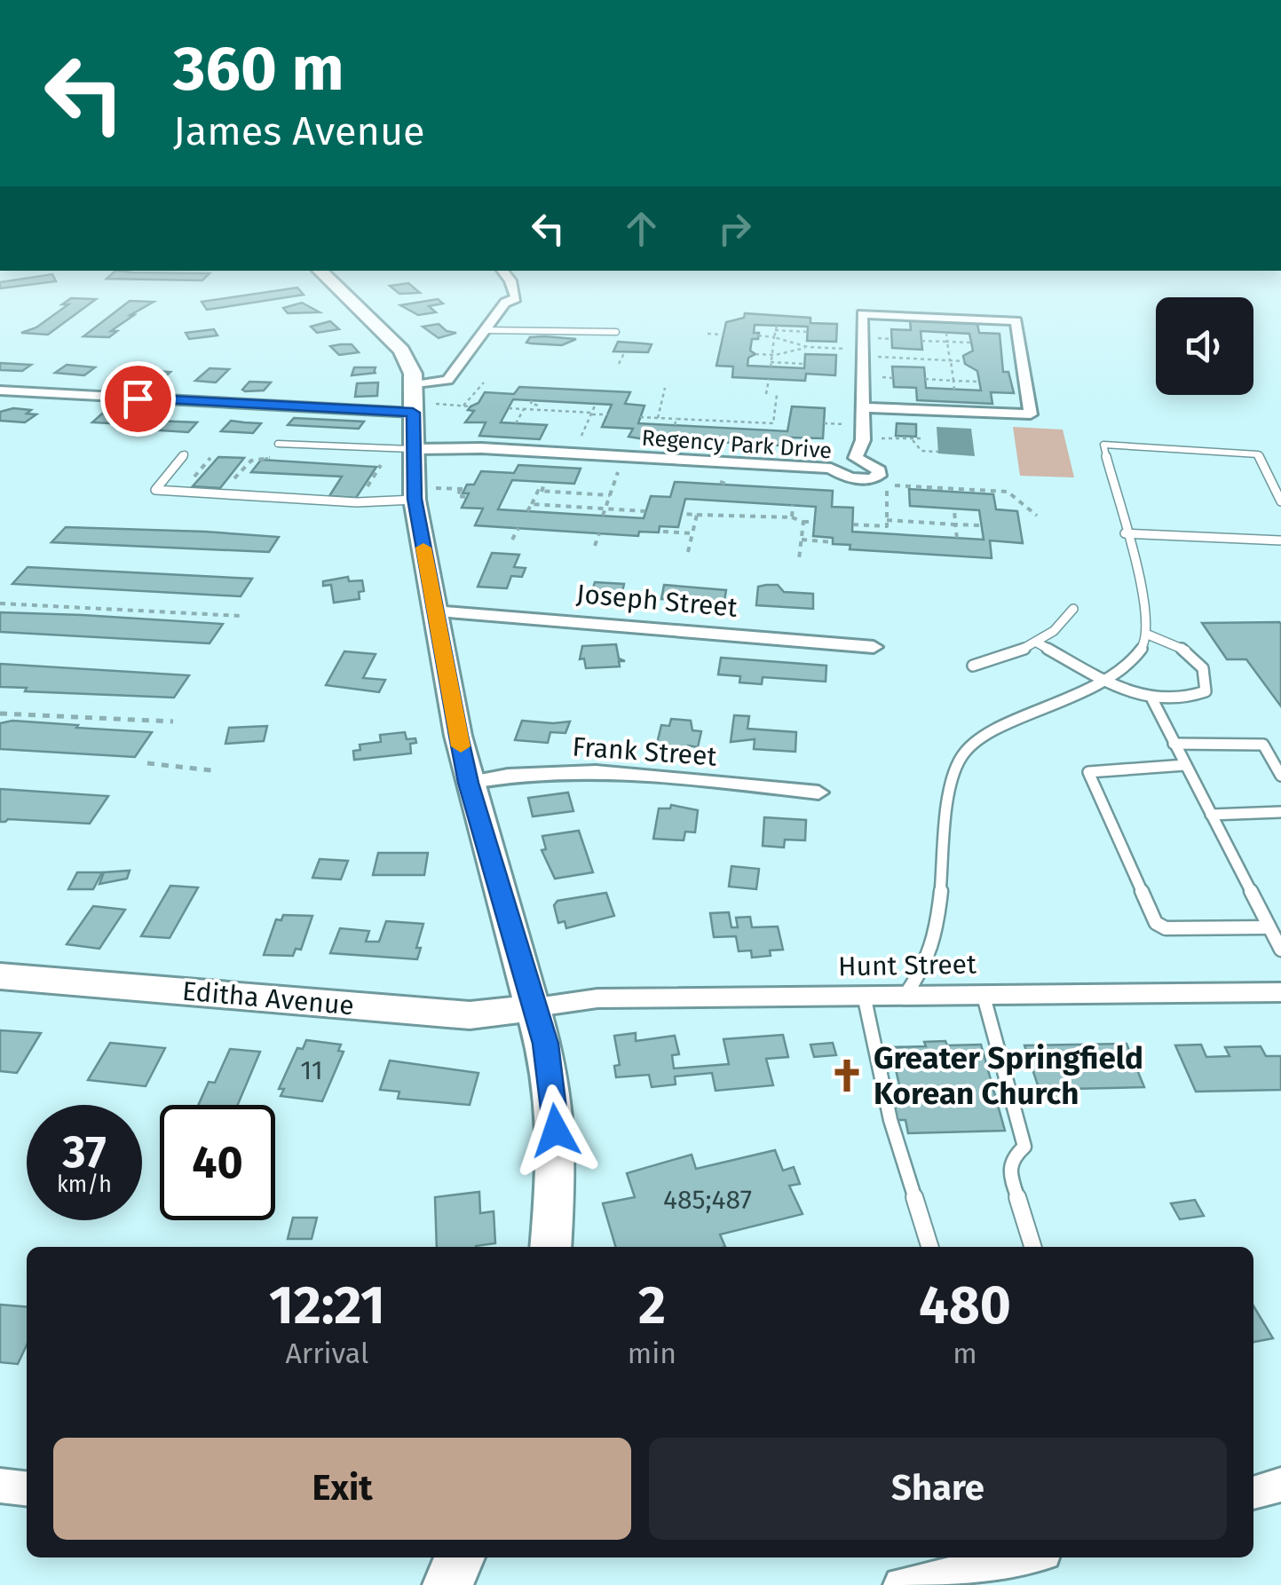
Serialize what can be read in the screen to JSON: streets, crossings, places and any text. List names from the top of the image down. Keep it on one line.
{"streets":{"street":["Regency Park Drive","Joseph Street","Frank Street","Hunt Street","Editha Avenue"]},"crossings":[["Hunt Street","Editha Avenue"]],"places":{"church":["Greater Springfield Korean Church"]},"house_numbers":["11","485;487"],"page":{"turn":["360 m","James Avenue"],"speed":"37 km/h","limit":"40","eta":["12:21","Arrival","2","min","480","m"],"buttons":["Exit","Share"]}}
